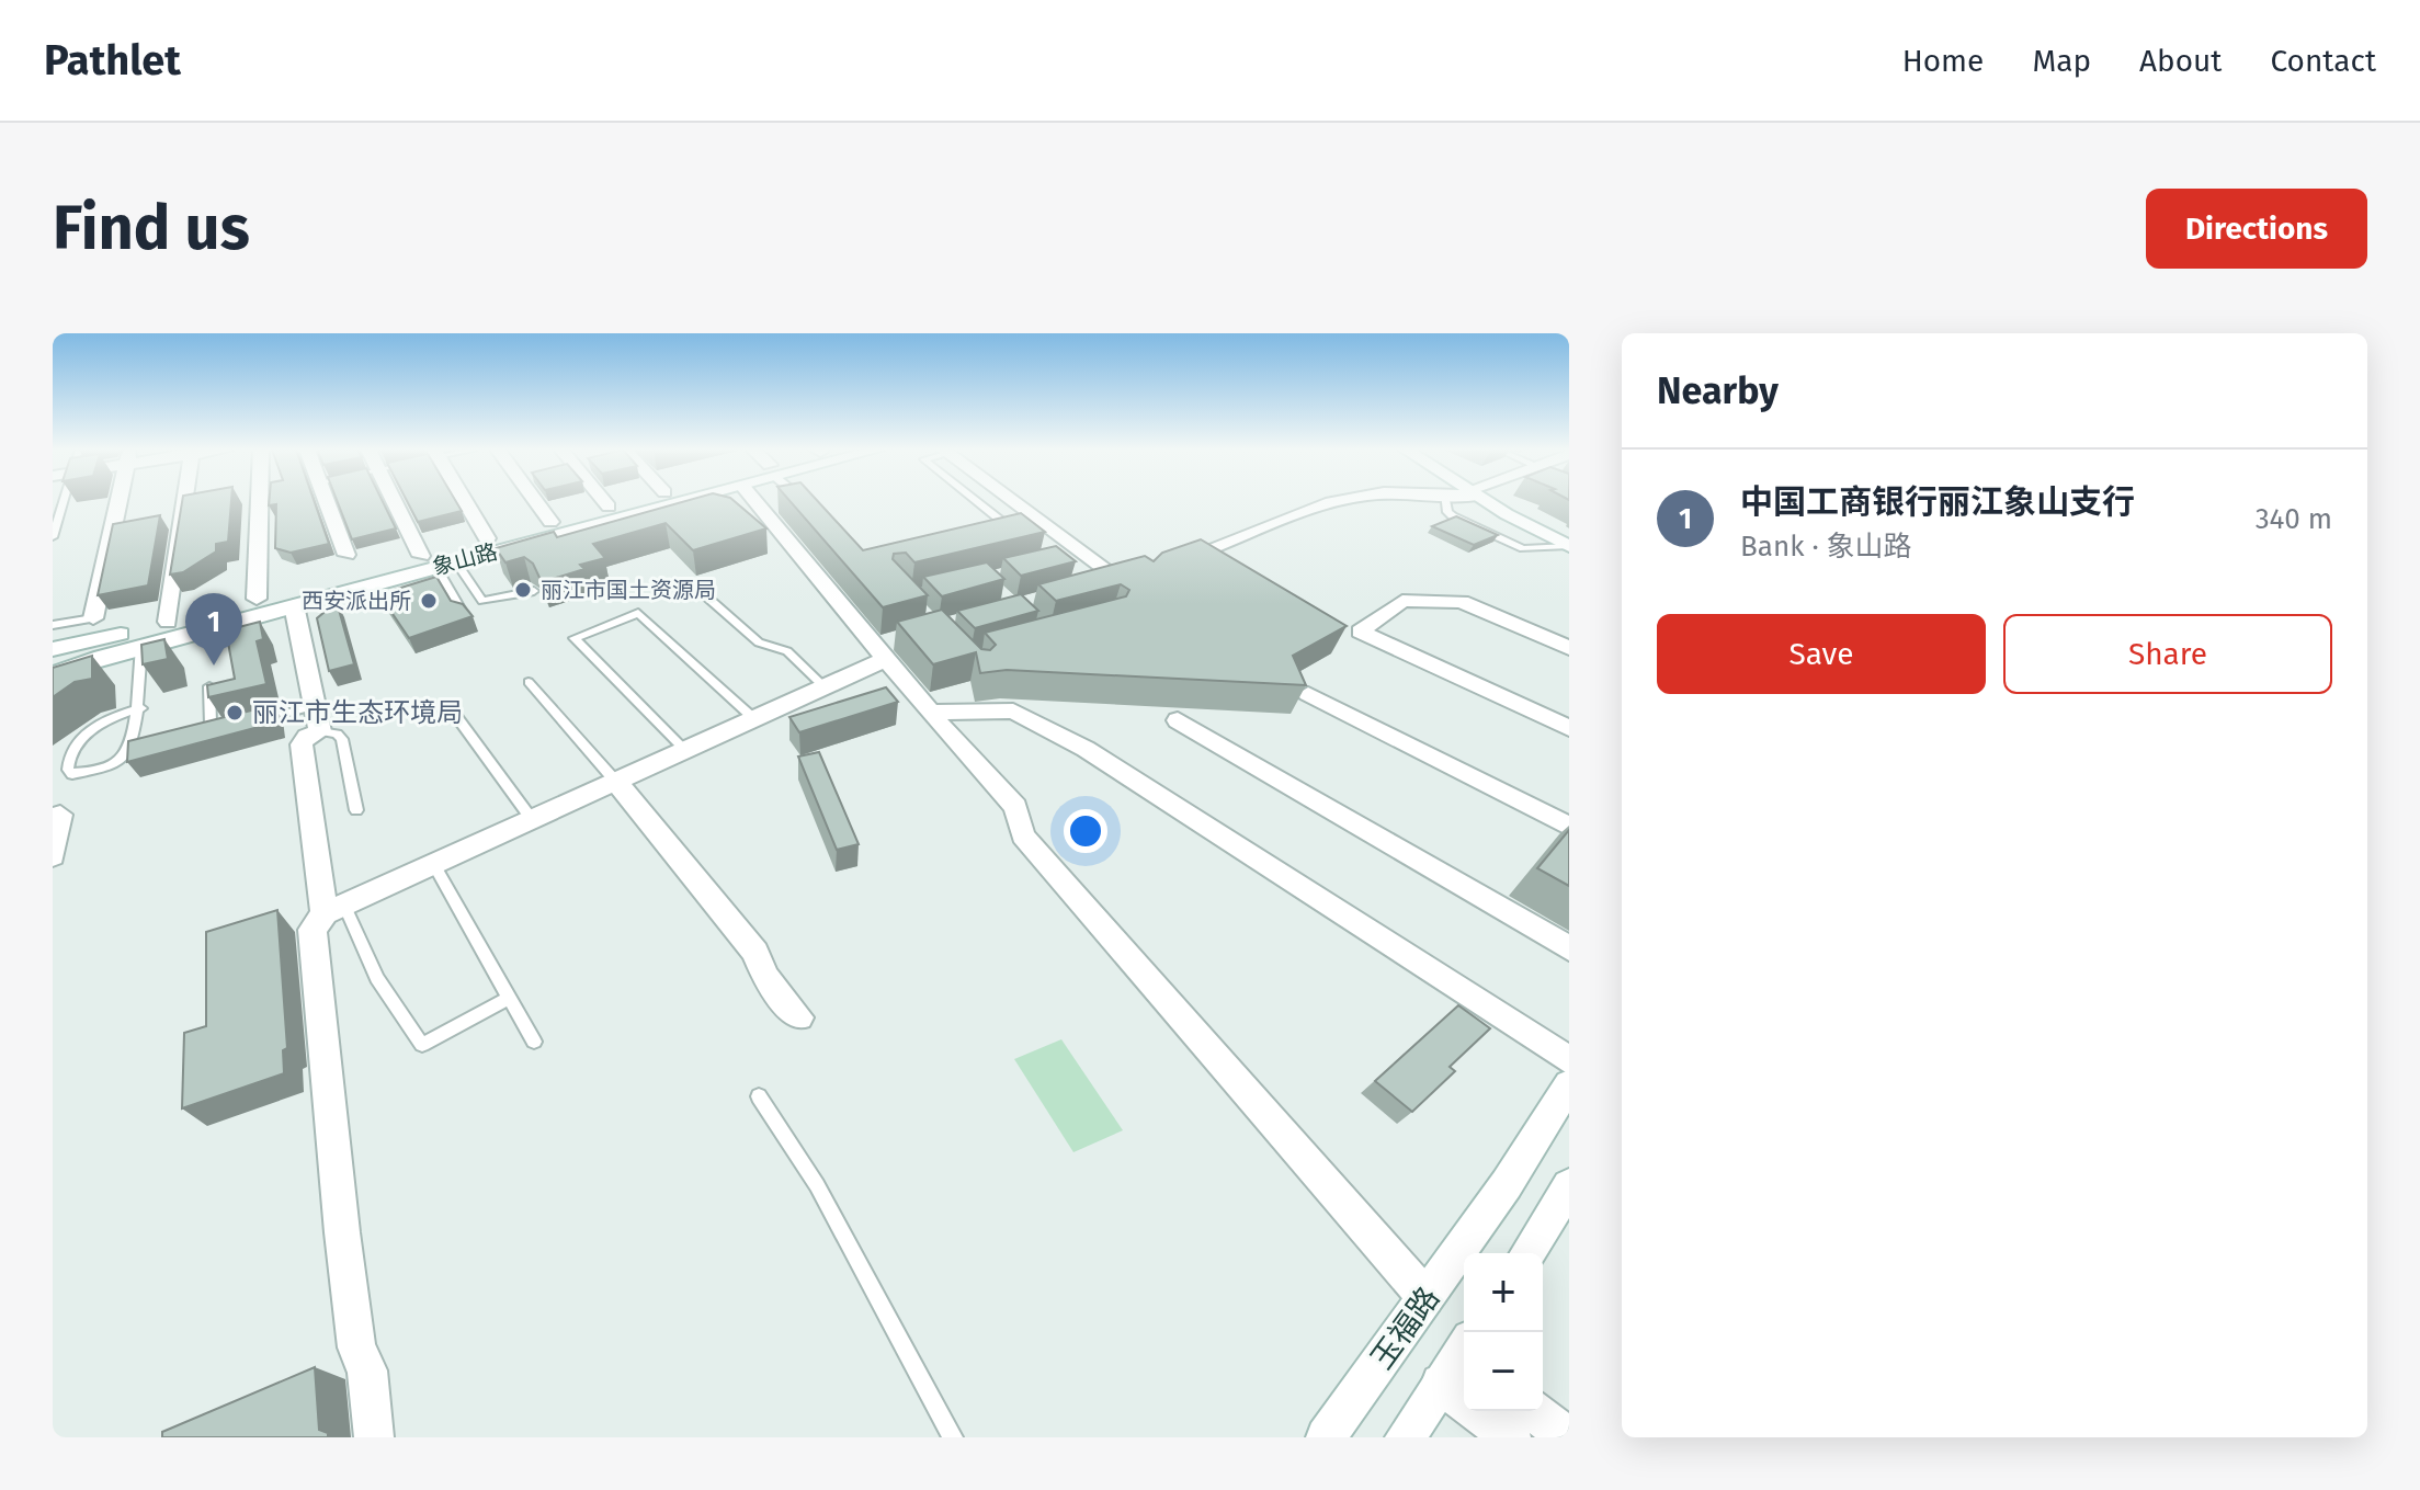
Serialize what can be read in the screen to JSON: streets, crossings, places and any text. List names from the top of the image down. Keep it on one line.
{"streets":{"street":["象山路","玉福路"]},"places":["丽江市国土资源局","西安派出所","丽江市生态环境局"],"page":{"header":"Pathlet","nav":["Home","Map","About","Contact"],"buttons":["Directions",["Save","Share"]],"title":"Find us","heading":"Nearby","list":[{"mark":"1","name":"中国工商银行丽江象山支行","note":"Bank · 象山路","value":"340 m"}],"pins":"1","map_buttons":["+","−"]}}
